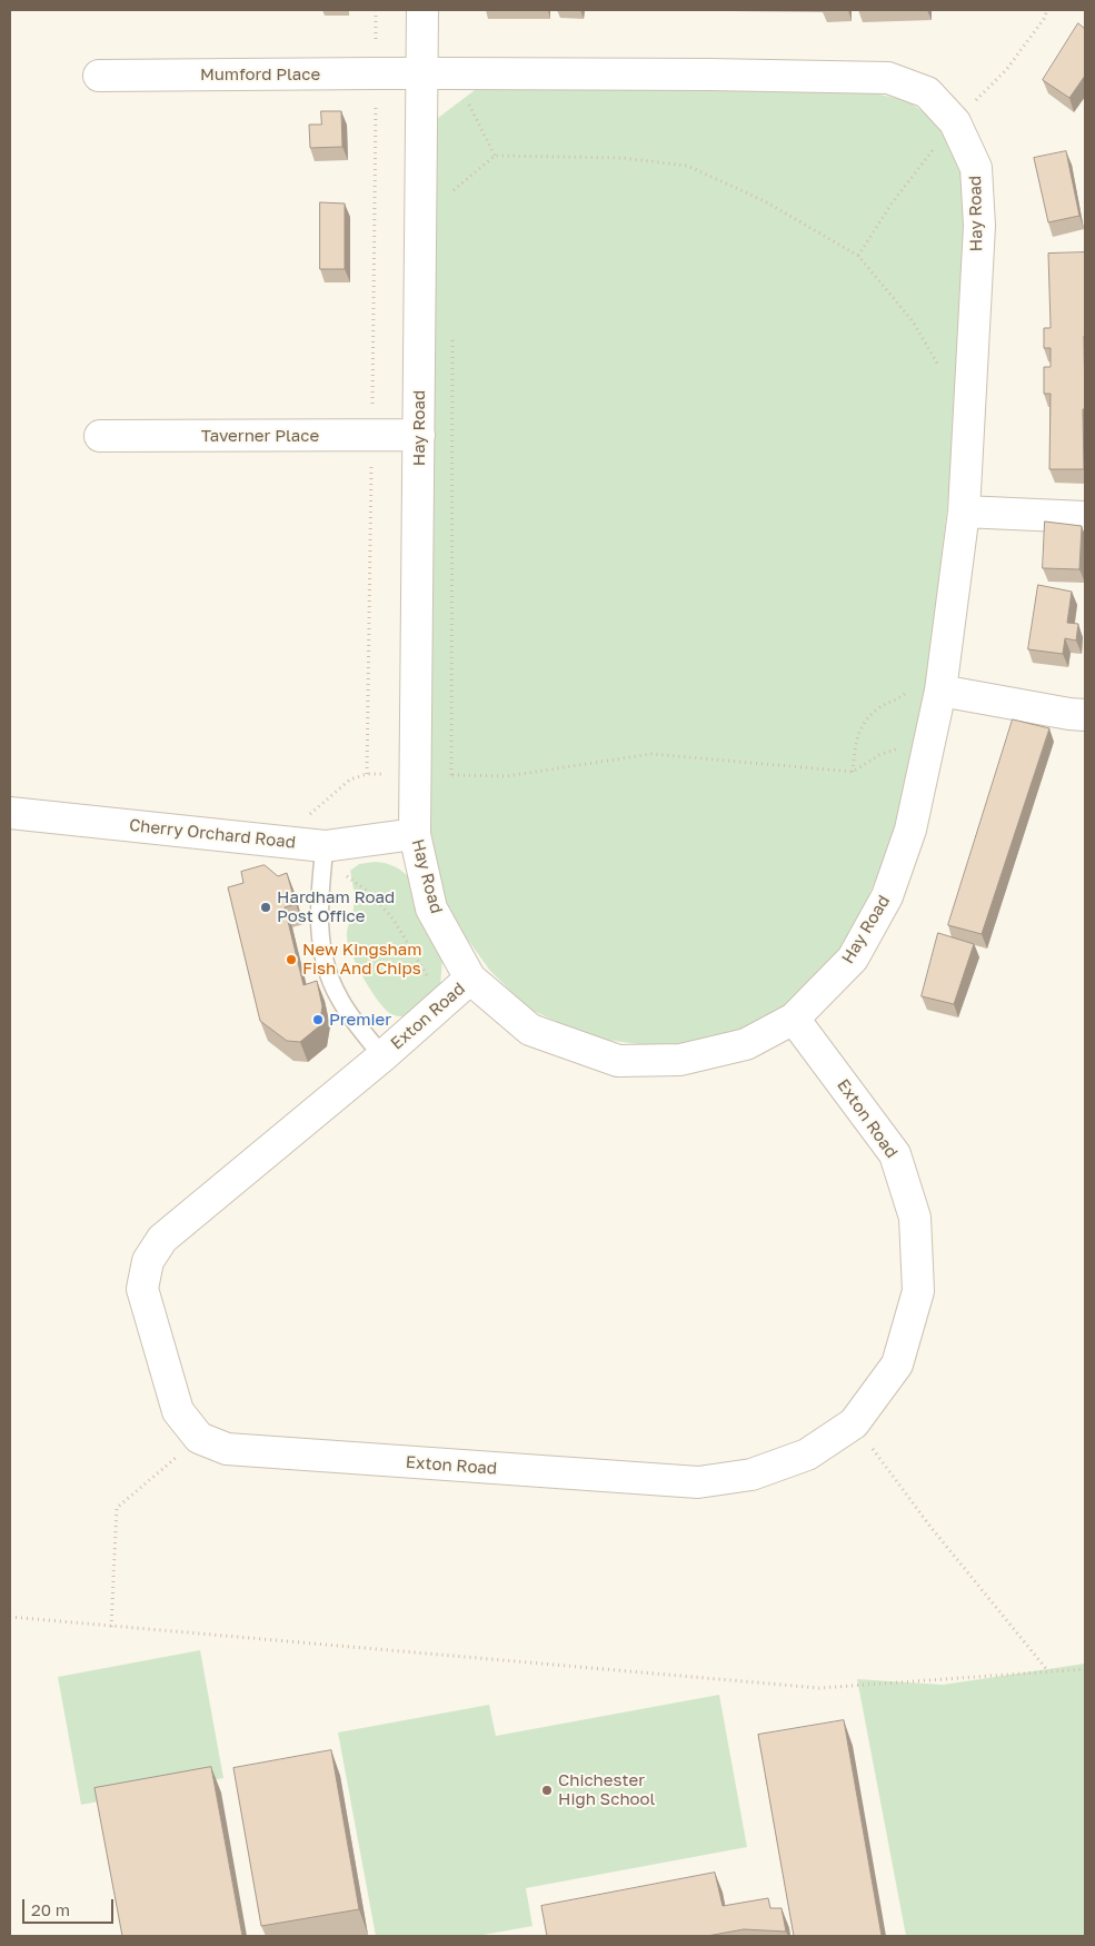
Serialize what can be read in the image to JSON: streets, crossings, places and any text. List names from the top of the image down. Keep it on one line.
{"streets":{"street":["Mumford Place","Hay Road","Taverner Place","Cherry Orchard Road","Exton Road"]},"crossings":[["Mumford Place","Hay Road"],["Hay Road","Taverner Place"],["Hay Road","Cherry Orchard Road"],["Hay Road","Exton Road"]],"places":["Hardham Road Post Office","New Kingsham Fish And Chips","Premier","Chichester High School"],"scale_bar":"20 m"}
